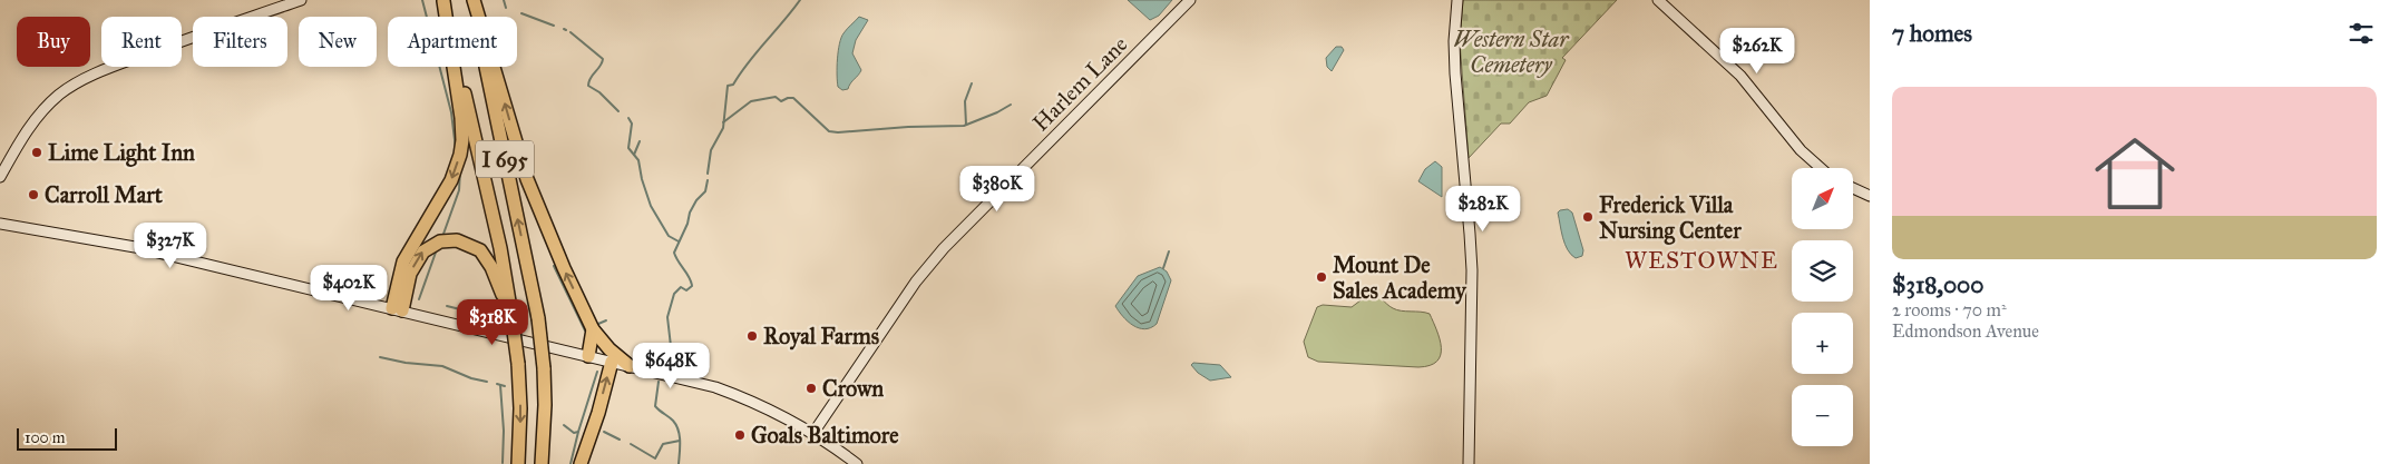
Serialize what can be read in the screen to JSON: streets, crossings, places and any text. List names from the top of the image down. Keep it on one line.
{"streets":{"highway":["I 695"],"main road":["Harlem Lane"]},"districts":["WESTOWNE"],"parks":["Western Star Cemetery"],"places":["Lime Light Inn","Carroll Mart","Frederick Villa Nursing Center","Mount De Sales Academy","Royal Farms","Crown","Goals Baltimore"],"scale_bar":"100 m","north":"top right","page":{"heading":"7 homes","chip":["Buy","Rent","Filters","New","Apartment"],"price":["$262K","$380K","$282K","$327K","$402K","$318K","$648K"],"list":[{"name":"$318,000","note":"2 rooms · 70 m² · Edmondson Avenue"}],"map_buttons":["+","−"],"scale":"100 m"}}
